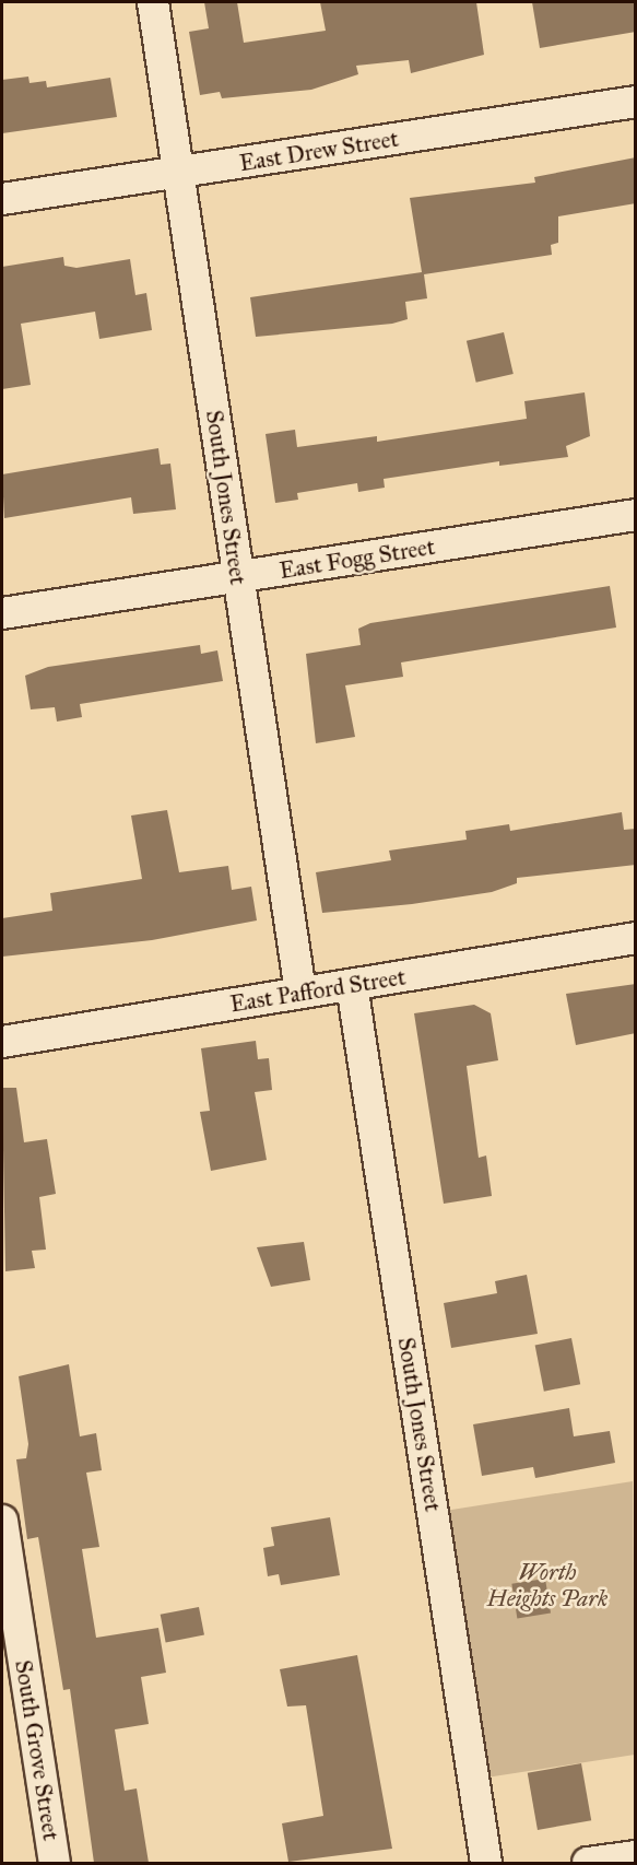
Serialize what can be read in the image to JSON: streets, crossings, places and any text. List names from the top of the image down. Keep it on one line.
{"streets":{"street":["East Drew Street","South Jones Street","East Fogg Street","East Pafford Street","South Grove Street"]},"crossings":[["East Drew Street","South Jones Street"],["South Jones Street","East Fogg Street"],["South Jones Street","East Pafford Street"]],"parks":["Worth Heights Park"]}
